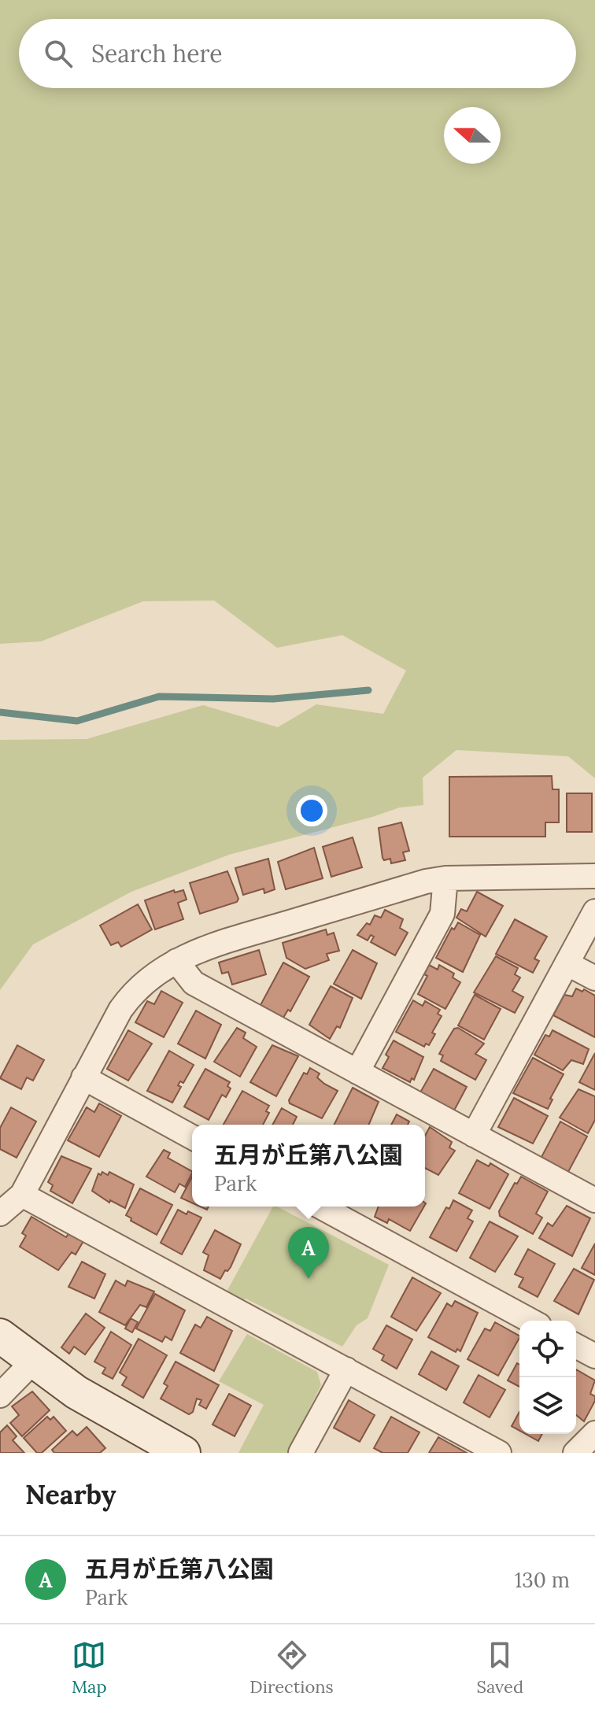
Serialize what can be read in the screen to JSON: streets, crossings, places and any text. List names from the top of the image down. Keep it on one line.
{"north":"left","page":{"search":"Search here","popup":["五月が丘第八公園","Park"],"pins":"A","heading":"Nearby","list":[{"mark":"A","name":"五月が丘第八公園","note":"Park","value":"130 m"}],"nav":["Map","Directions","Saved"]}}
